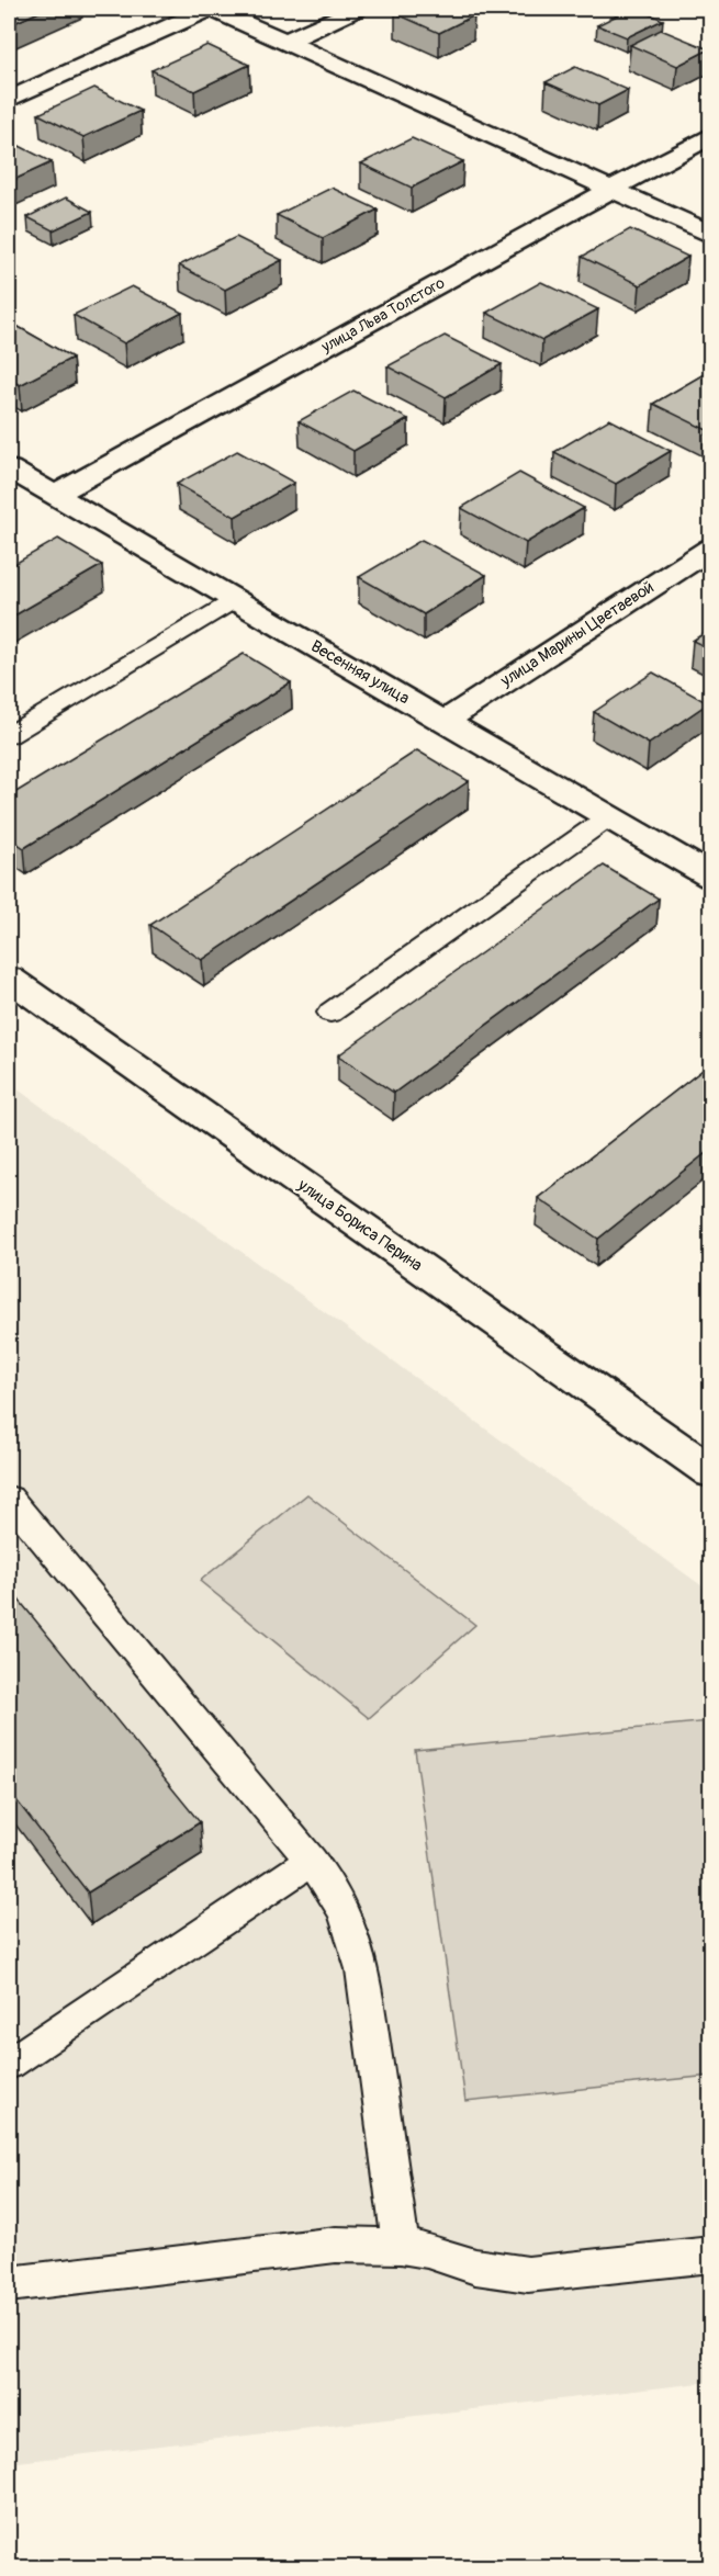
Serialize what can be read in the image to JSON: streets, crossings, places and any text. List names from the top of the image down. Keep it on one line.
{"streets":{"street":["улица Льва Толстого","улица Марины Цветаевой","Весенняя улица","улица Бориса Перина"]},"crossings":[["улица Льва Толстого","Весенняя улица"],["улица Марины Цветаевой","Весенняя улица"]]}
